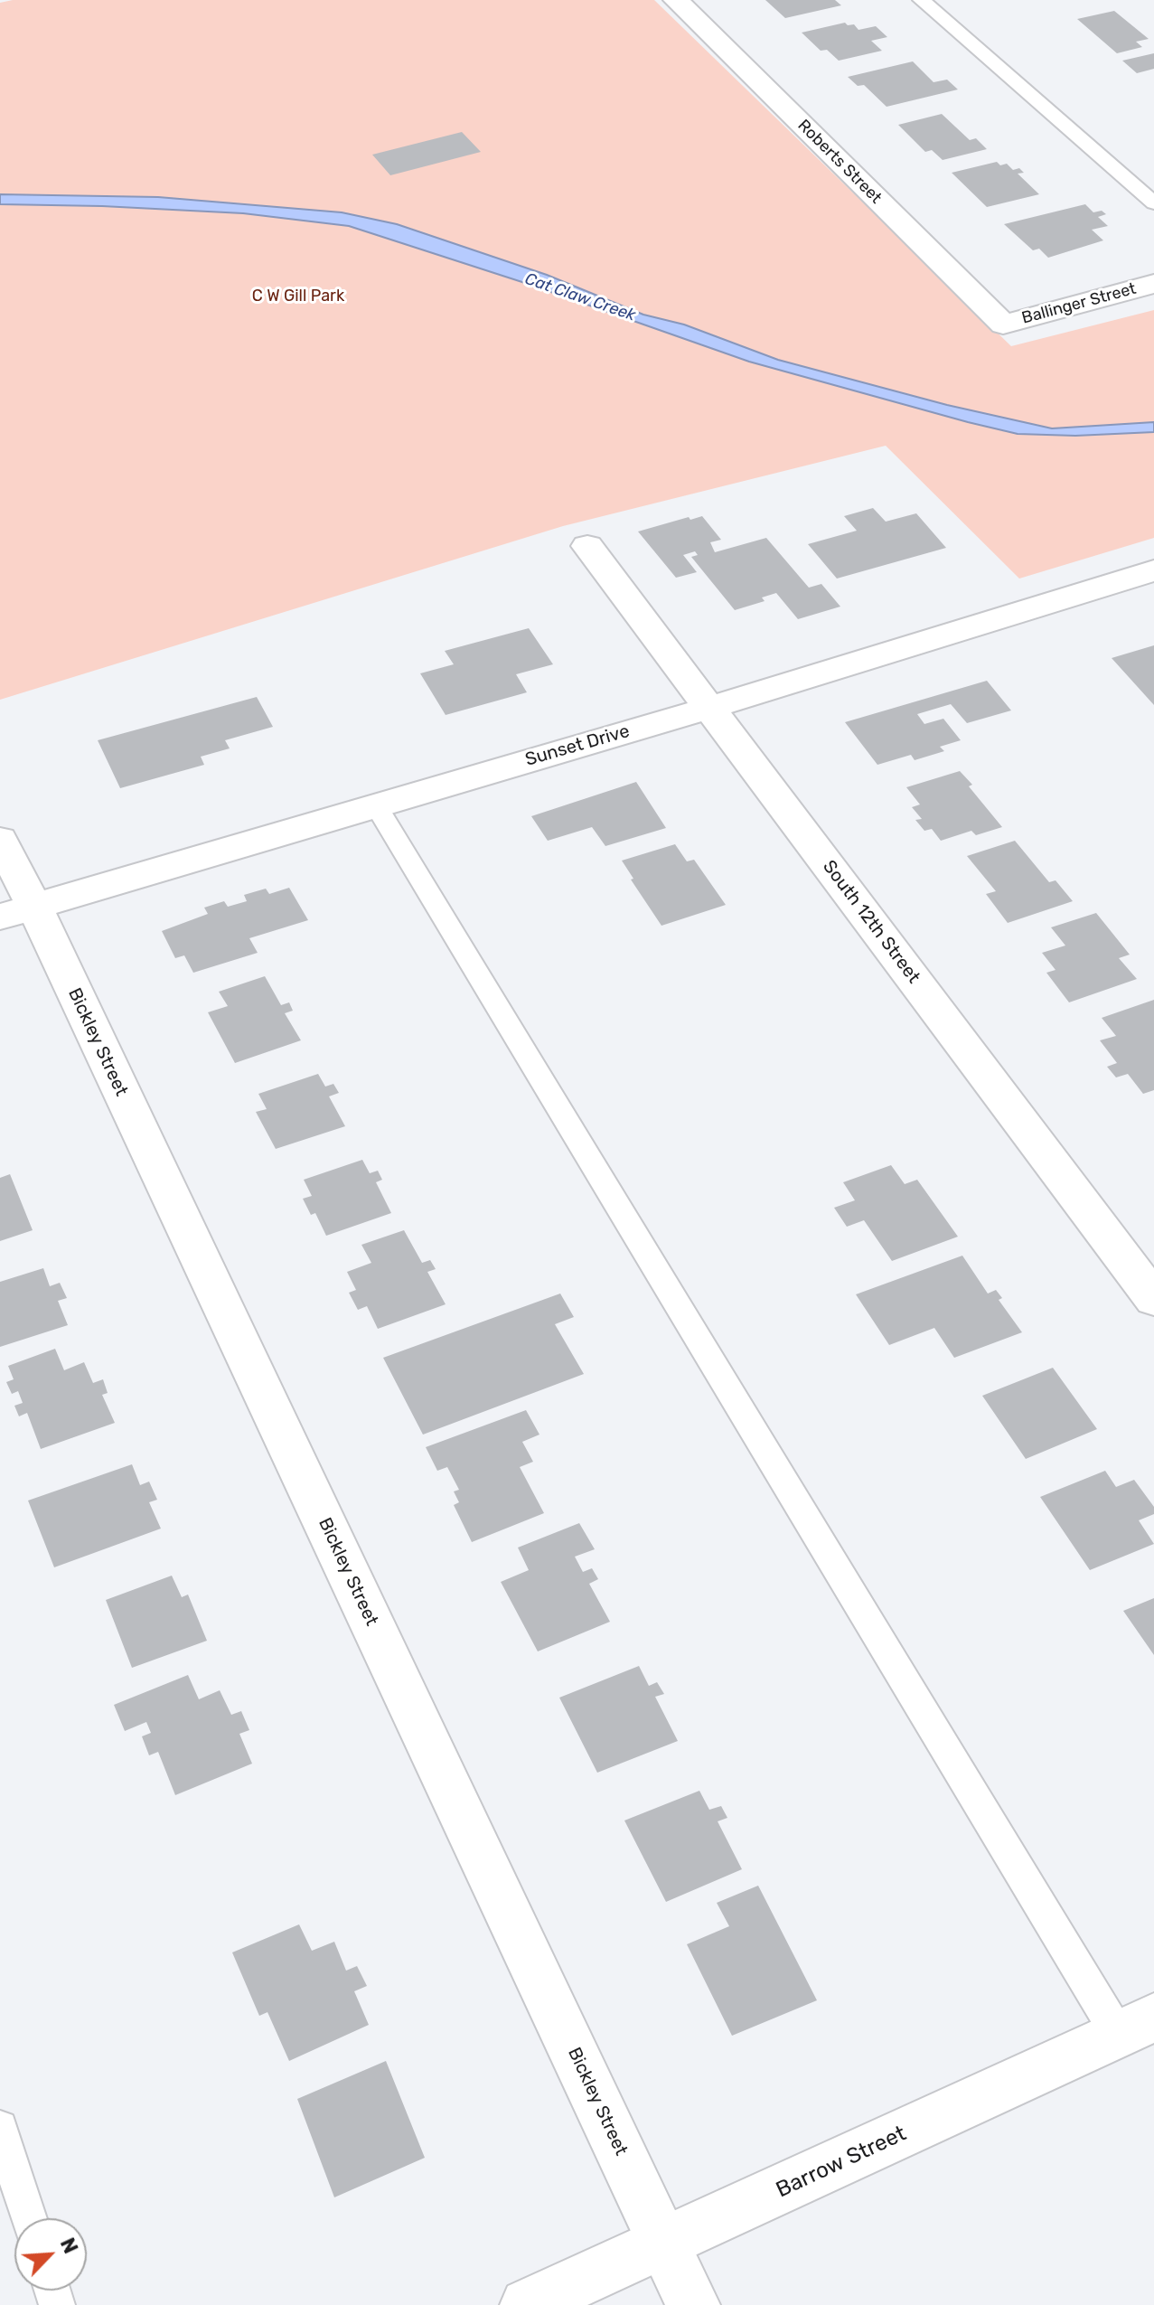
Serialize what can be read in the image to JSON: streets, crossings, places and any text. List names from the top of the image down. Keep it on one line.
{"streets":{"street":["Roberts Street","Ballinger Street","Sunset Drive","South 12th Street","Bickley Street","Barrow Street"]},"crossings":[["Roberts Street","Ballinger Street"],["Sunset Drive","South 12th Street"],["Sunset Drive","Bickley Street"],["Bickley Street","Barrow Street"]],"water":["Cat Claw Creek"],"parks":["C W Gill Park"],"north":"top right"}
